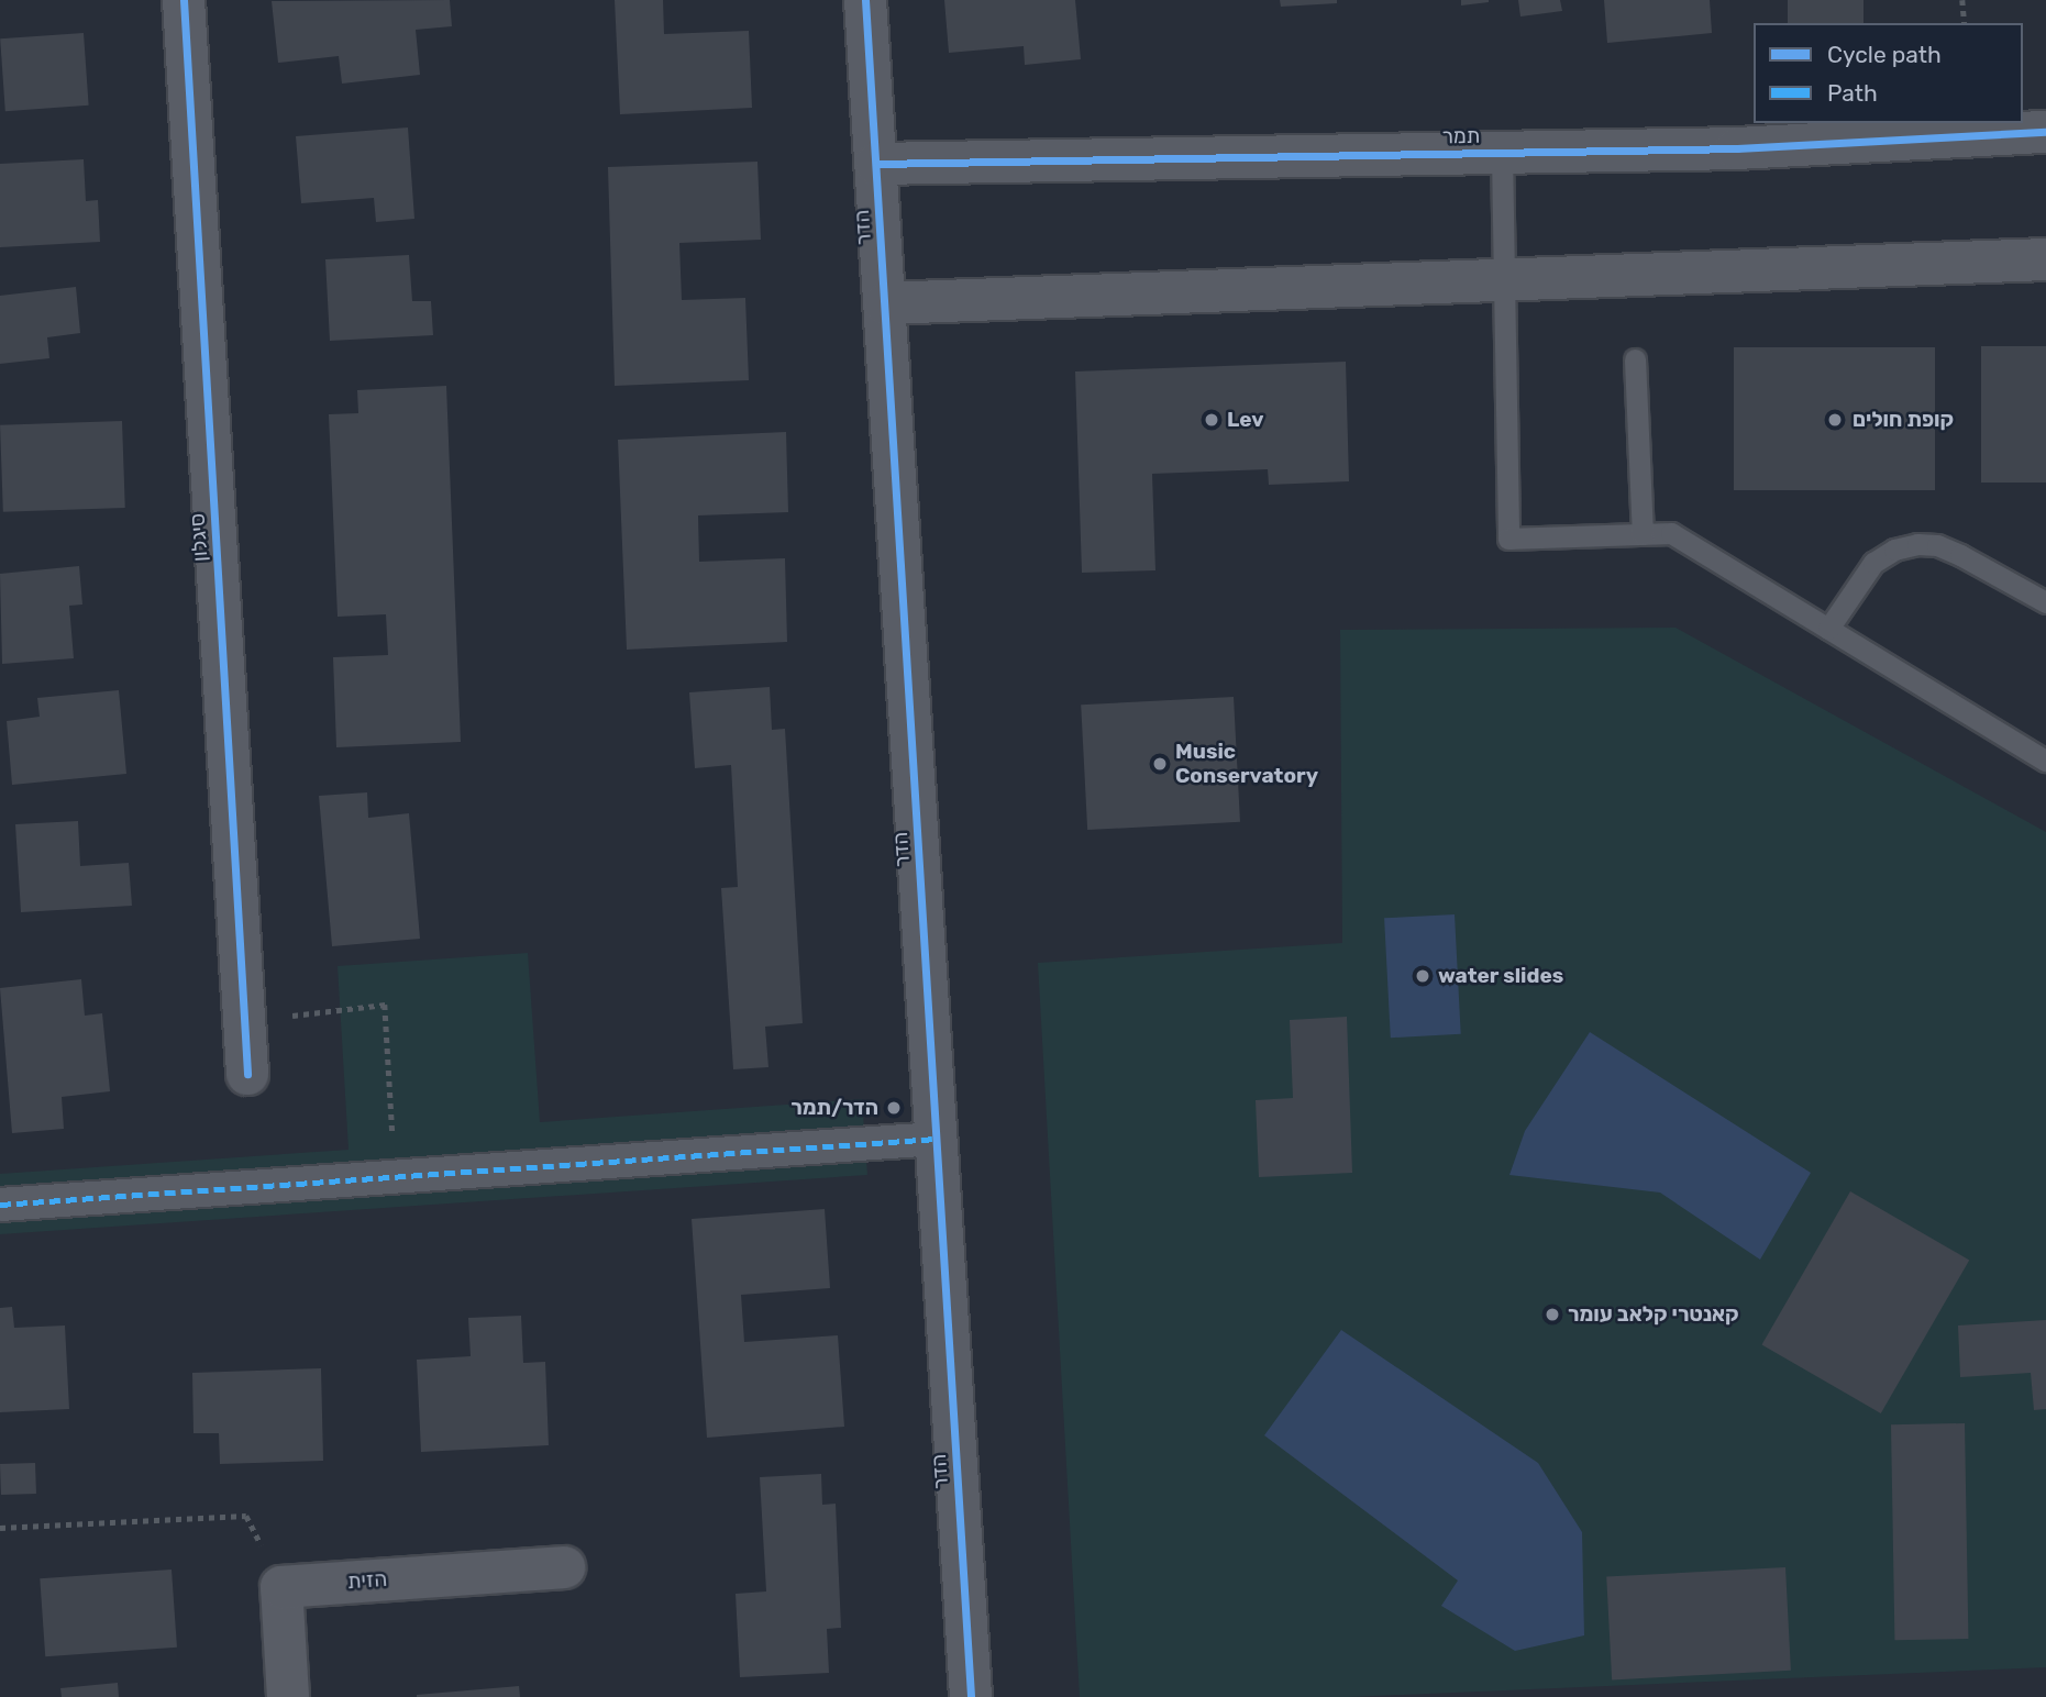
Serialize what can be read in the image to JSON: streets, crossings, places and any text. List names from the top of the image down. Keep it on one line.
{"streets":{"street":["תמר","הדר","סיגלון","הזית"]},"crossings":[["תמר","הדר"]],"places":["Lev","קופת חולים","Music Conservatory","water slides","הדר/תמר","קאנטרי קלאב עומר"],"legend":["Cycle path","Path"]}
